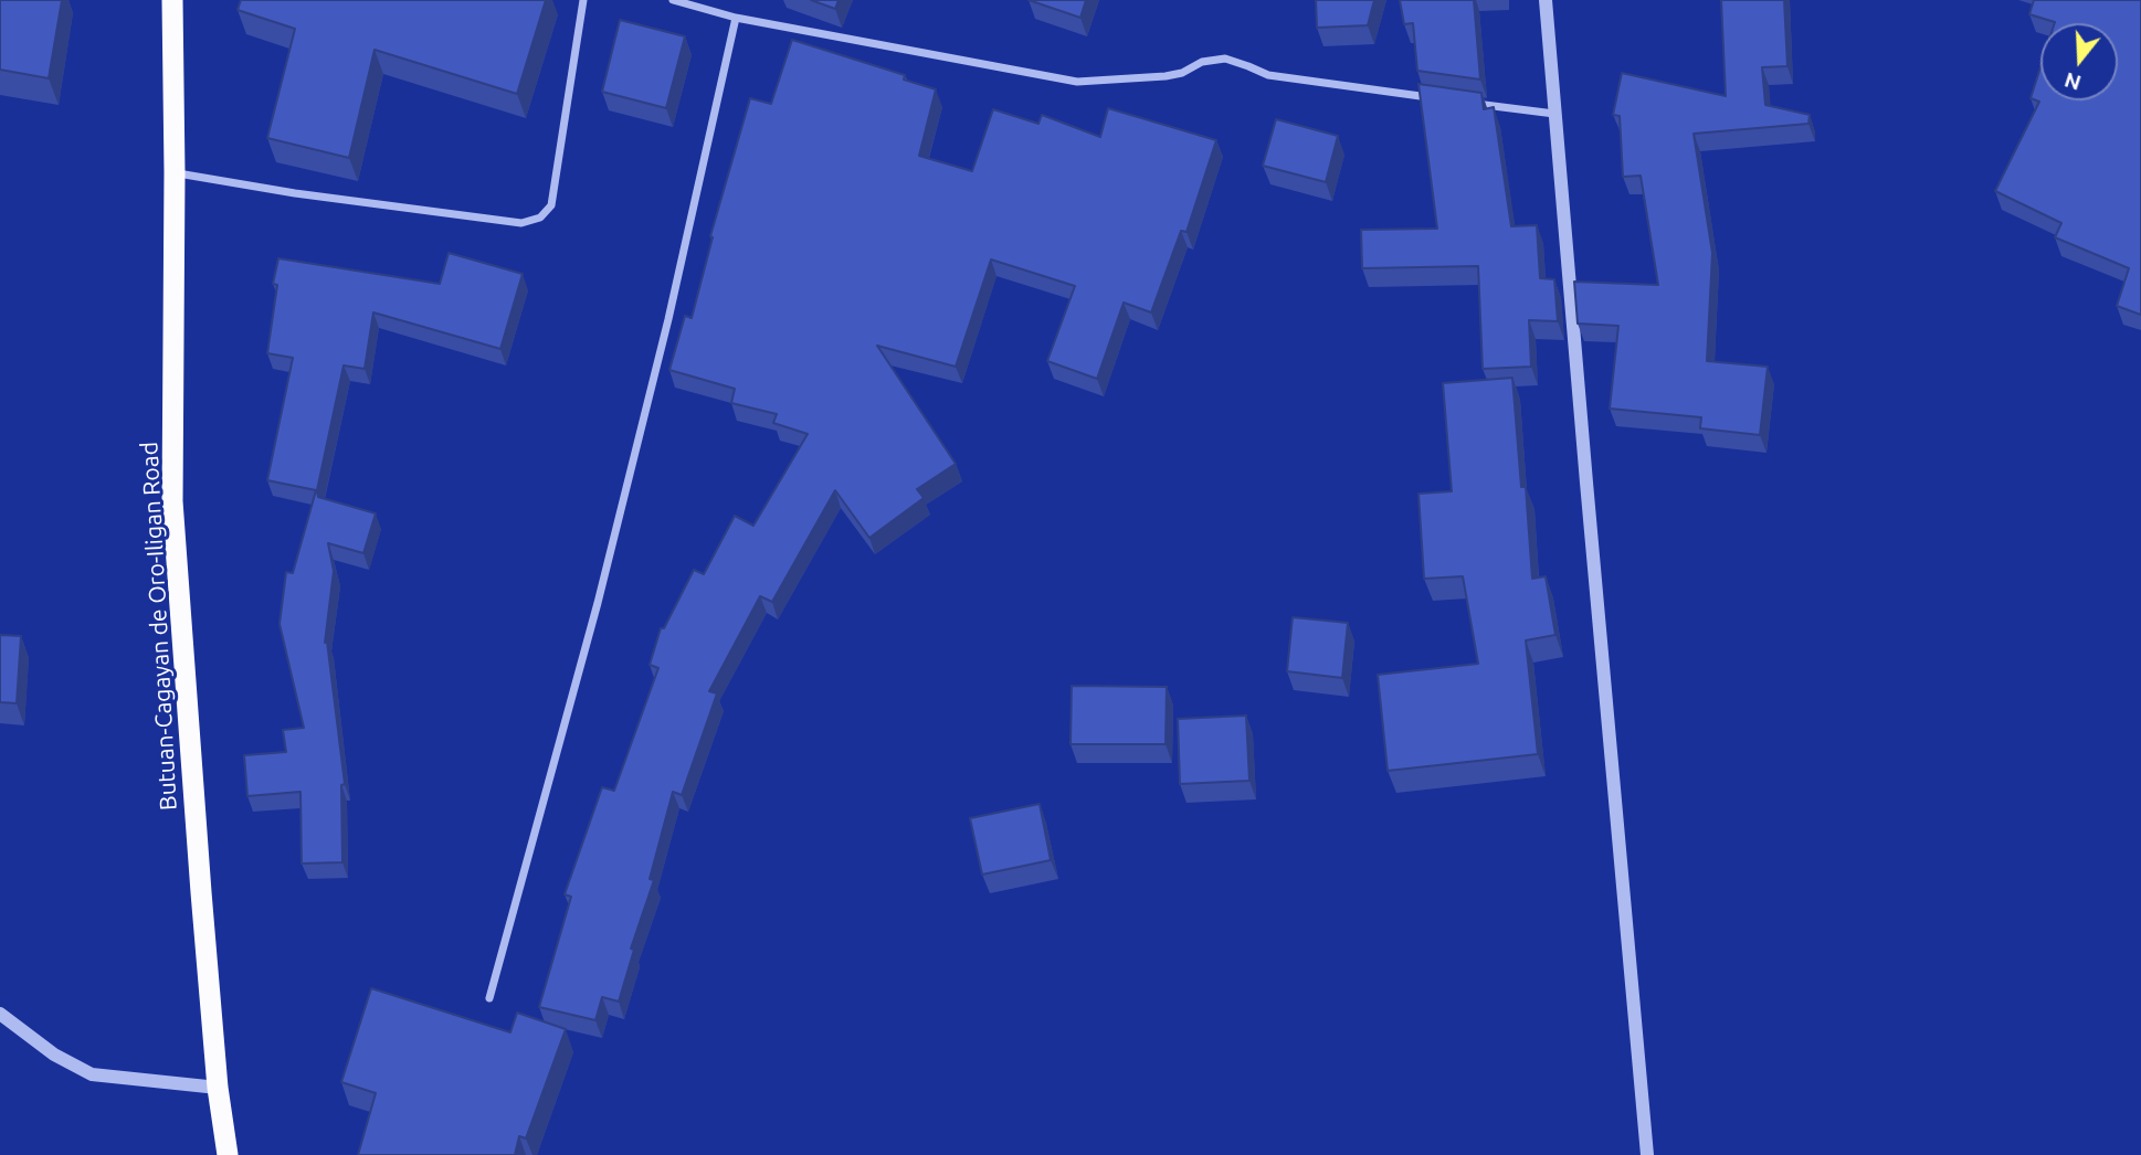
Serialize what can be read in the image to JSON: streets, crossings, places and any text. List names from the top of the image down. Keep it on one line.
{"streets":{"highway":["Butuan-Cagayan de Oro-Iligan Road"]},"north":"bottom"}
